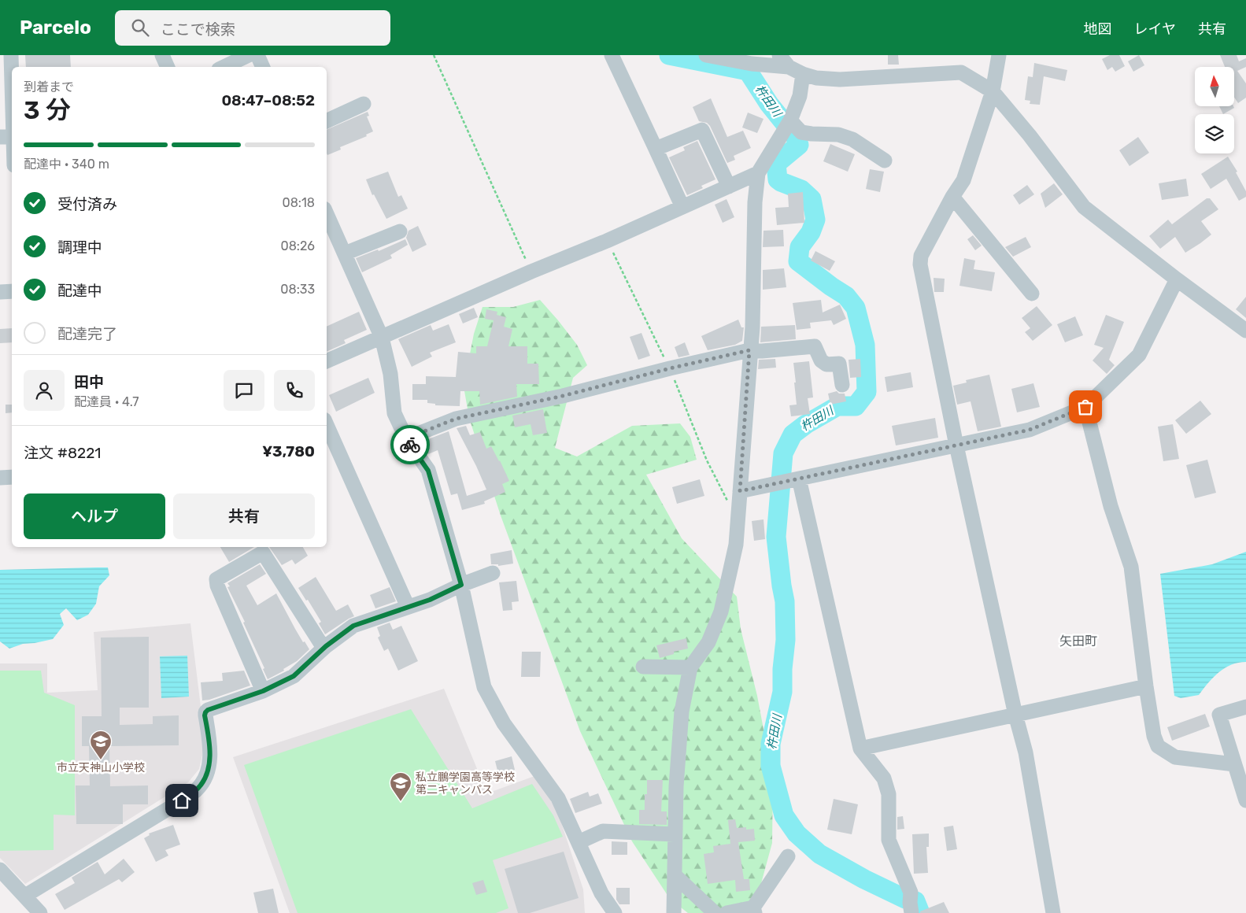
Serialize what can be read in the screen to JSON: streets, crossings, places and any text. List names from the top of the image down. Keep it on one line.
{"districts":["矢田町"],"water":["杵田川"],"places":{"school or university":["市立天神山小学校","私立鵬学園高等学校 第二キャンパス"]},"north":"top","page":{"header":"Parcelo","search":"ここで検索","nav":["地図","レイヤ","共有"],"heading":["3 分","到着まで","08:47–08:52"],"panel":["田中","配達員 · 4.7","注文 #8221","¥3,780"],"bar":"配達中 · 340 m","list":[["受付済み","08:18"],["調理中","08:26"],["配達中","08:33"],"配達完了"],"buttons":["ヘルプ","共有"]}}
